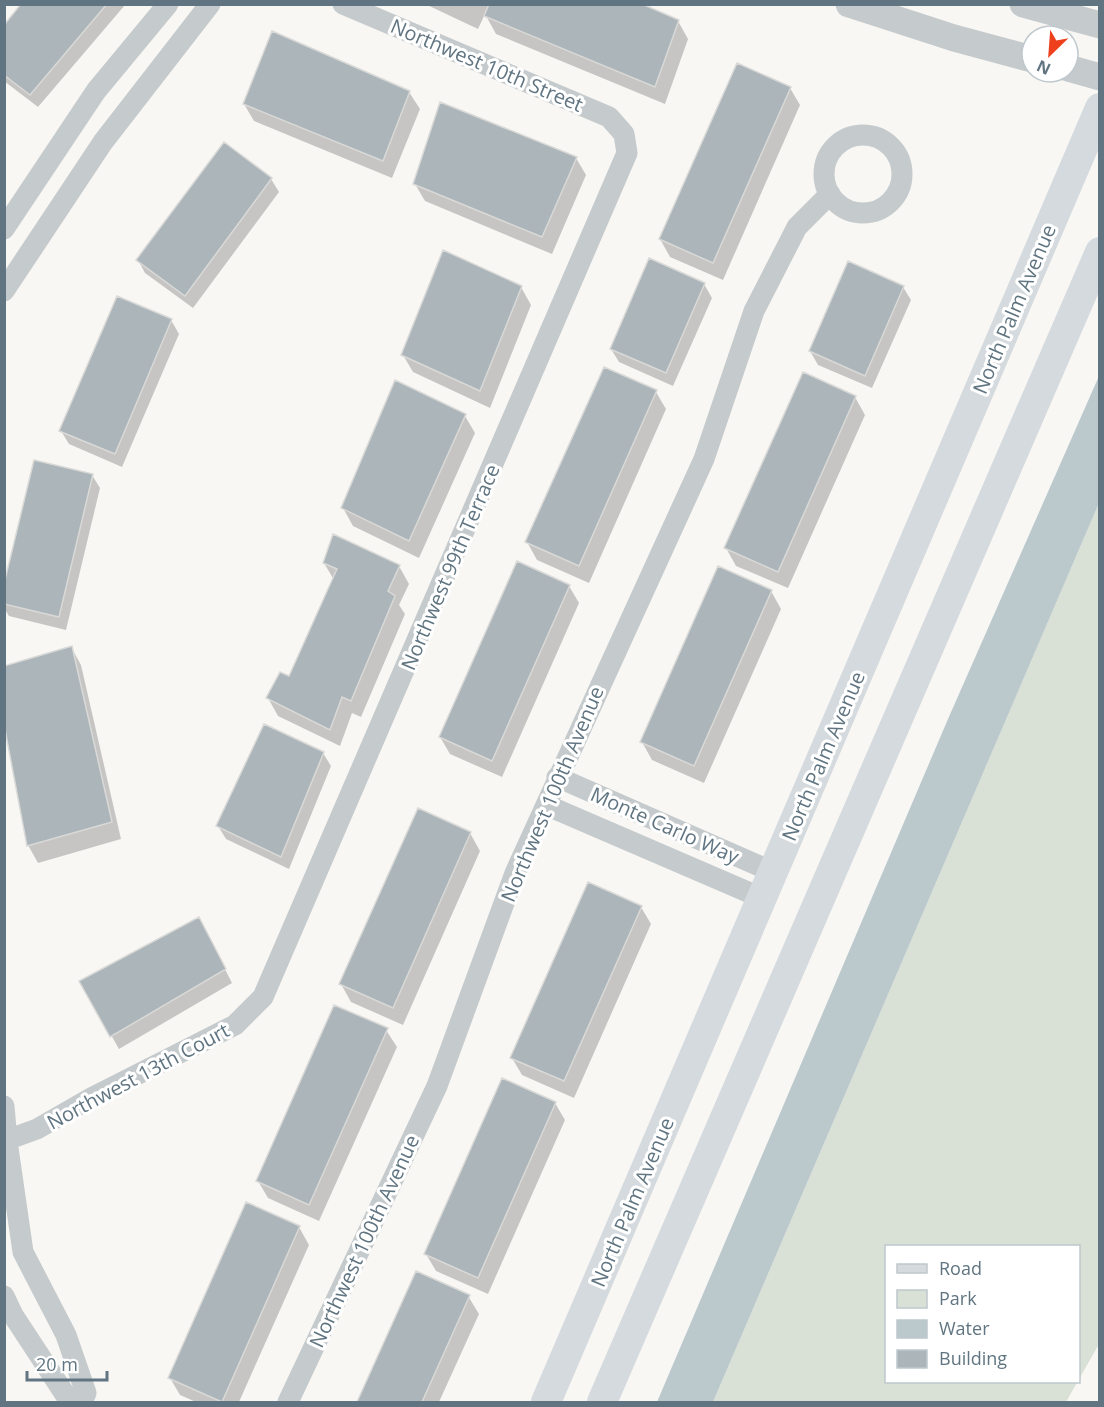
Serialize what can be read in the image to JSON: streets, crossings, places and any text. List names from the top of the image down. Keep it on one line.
{"streets":{"main road":["North Palm Avenue"],"street":["Northwest 10th Street","Northwest 99th Terrace","Northwest 100th Avenue","Monte Carlo Way","Northwest 13th Court"]},"crossings":[["Northwest 10th Street","Northwest 99th Terrace"],["North Palm Avenue","Monte Carlo Way"],["Northwest 99th Terrace","Northwest 13th Court"],["Northwest 100th Avenue","Monte Carlo Way"]],"legend":["Road","Park","Water","Building"],"scale_bar":"20 m","north":"bottom left"}
